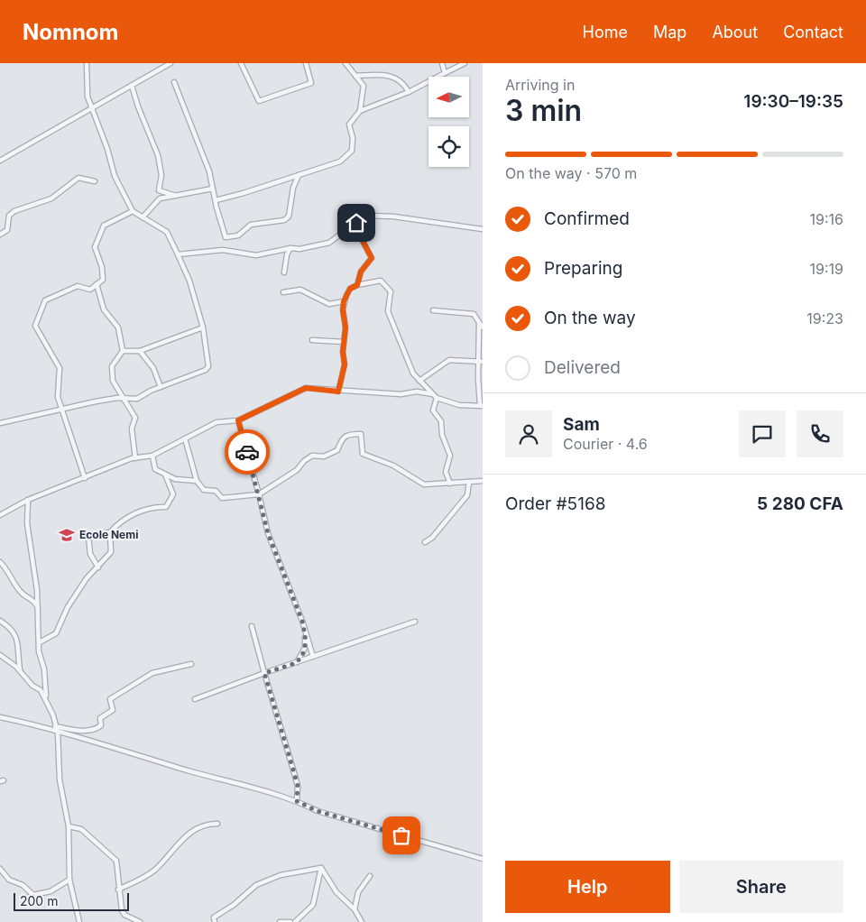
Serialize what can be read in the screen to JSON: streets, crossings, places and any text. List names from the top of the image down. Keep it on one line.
{"places":{"school or university":["Ecole Nemi"]},"scale_bar":"200 m","north":"left","page":{"header":"Nomnom","nav":["Home","Map","About","Contact"],"heading":["3 min","Arriving in","19:30–19:35"],"panel":["Sam","Courier · 4.6","Order #5168","5 280 CFA"],"bar":"On the way · 570 m","list":[["Confirmed","19:16"],["Preparing","19:19"],["On the way","19:23"],"Delivered"],"buttons":["Help","Share"],"scale":"200 m"}}
